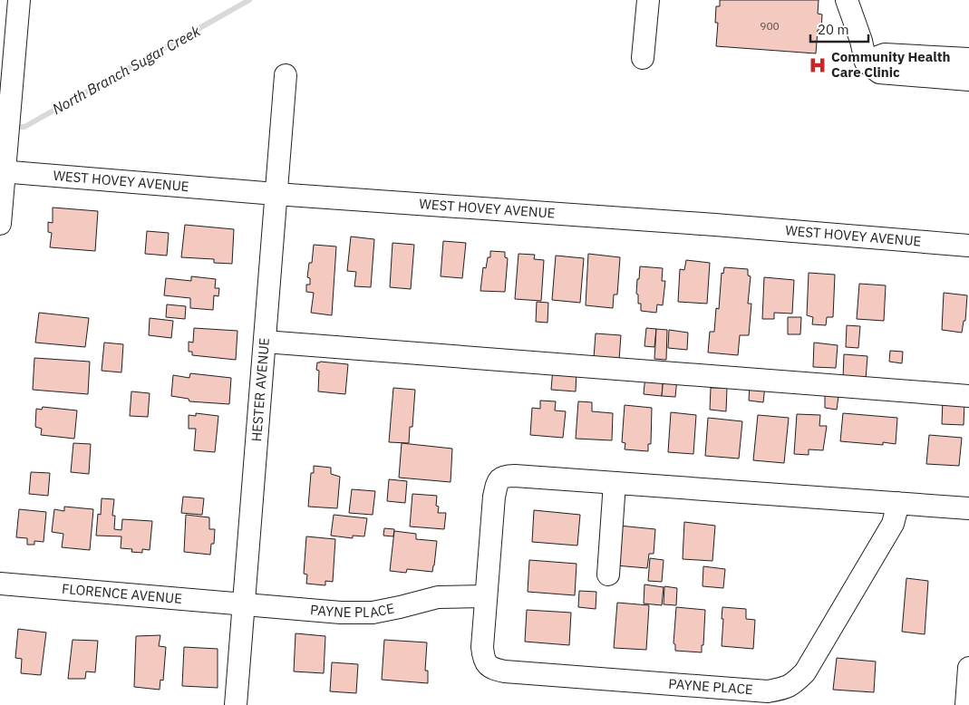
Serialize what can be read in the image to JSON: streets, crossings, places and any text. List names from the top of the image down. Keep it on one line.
{"streets":{"street":["WEST HOVEY AVENUE","HESTER AVENUE","FLORENCE AVENUE","PAYNE PLACE"]},"crossings":[["WEST HOVEY AVENUE","HESTER AVENUE"],["HESTER AVENUE","FLORENCE AVENUE"],["HESTER AVENUE","PAYNE PLACE"],["FLORENCE AVENUE","PAYNE PLACE"]],"water":["North Branch Sugar Creek"],"places":{"hospital":["Community Health Care Clinic"]},"house_numbers":["900"],"scale_bar":"20 m"}
